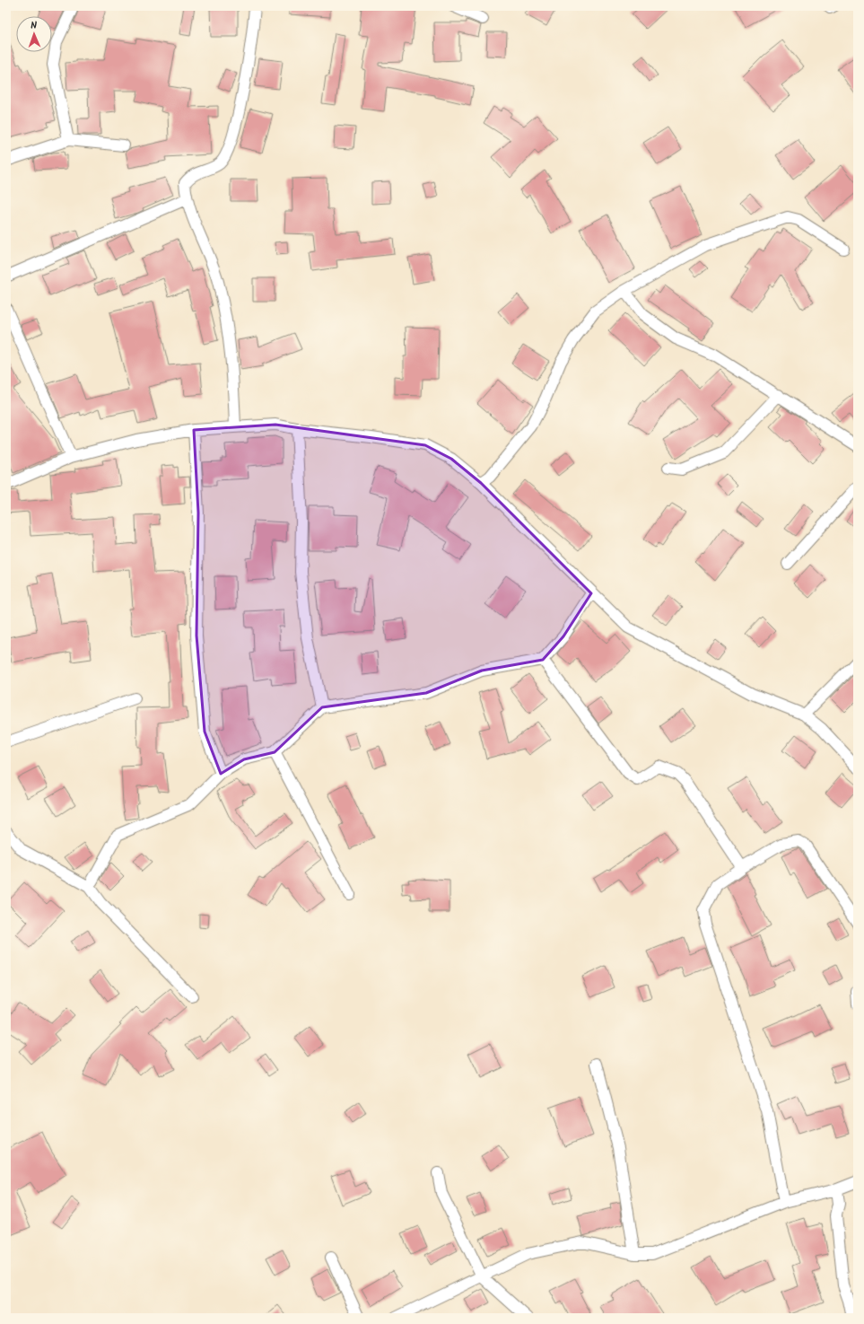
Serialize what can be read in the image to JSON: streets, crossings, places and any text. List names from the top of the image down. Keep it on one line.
{"north":"top"}
